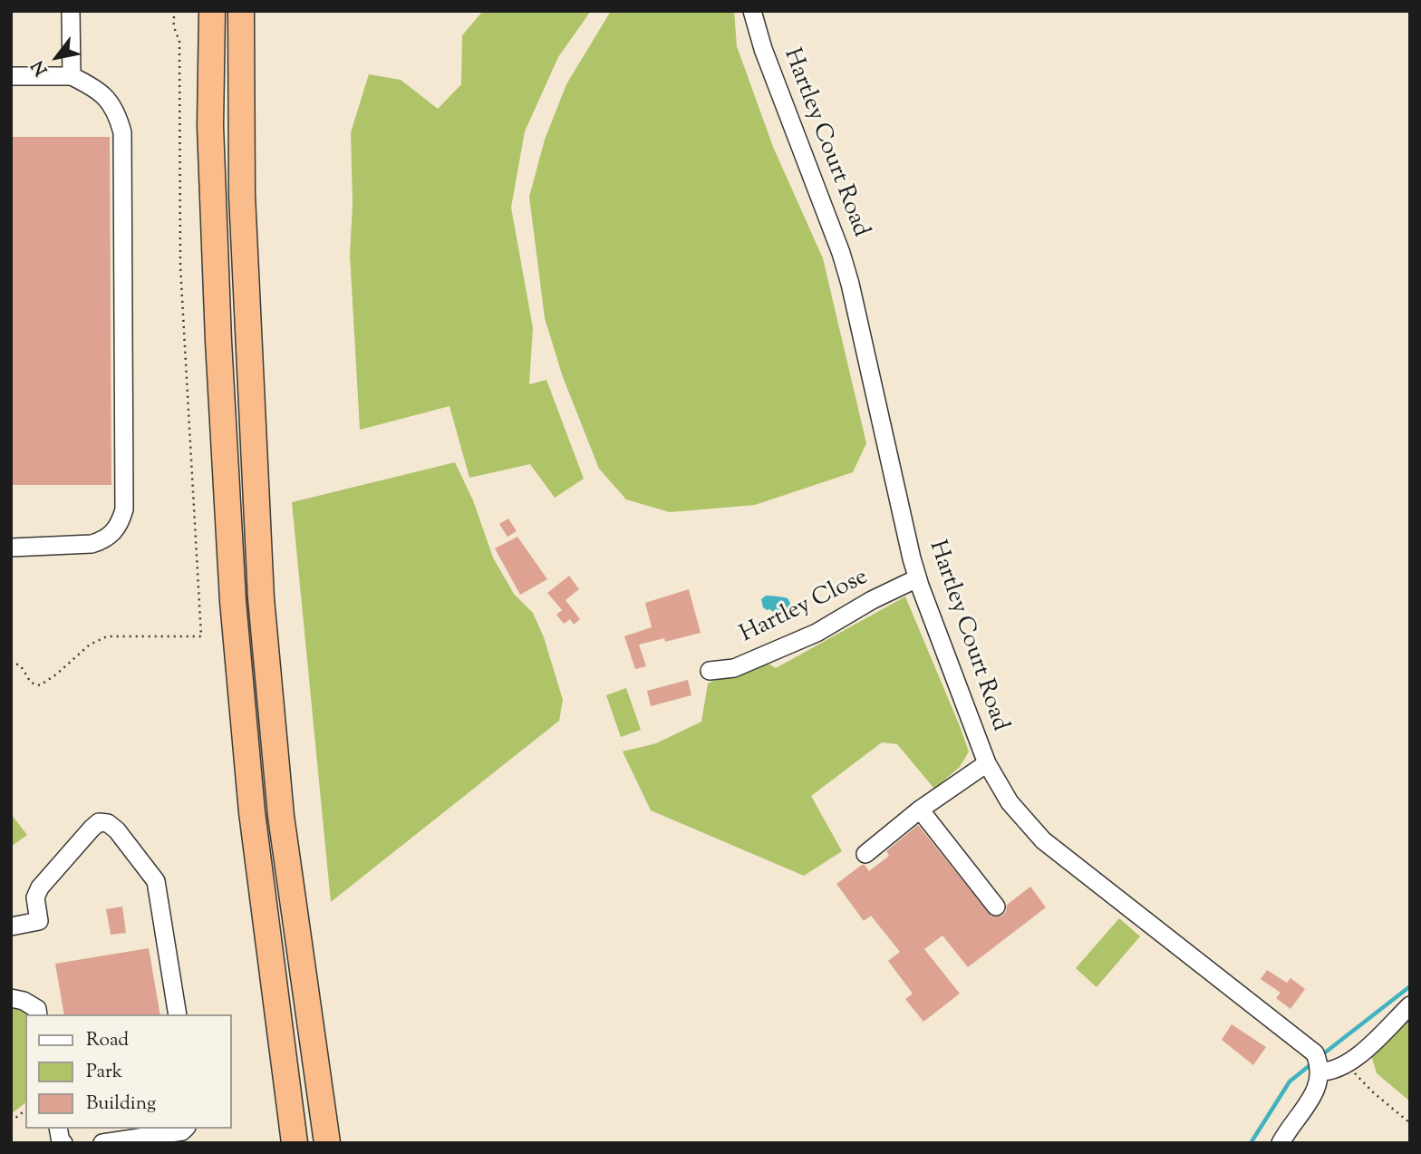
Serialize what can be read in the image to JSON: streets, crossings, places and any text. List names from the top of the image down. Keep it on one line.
{"streets":{"street":["Hartley Court Road","Hartley Close"]},"crossings":[["Hartley Court Road","Hartley Close"]],"legend":["Road","Park","Building"],"north":"bottom left"}
